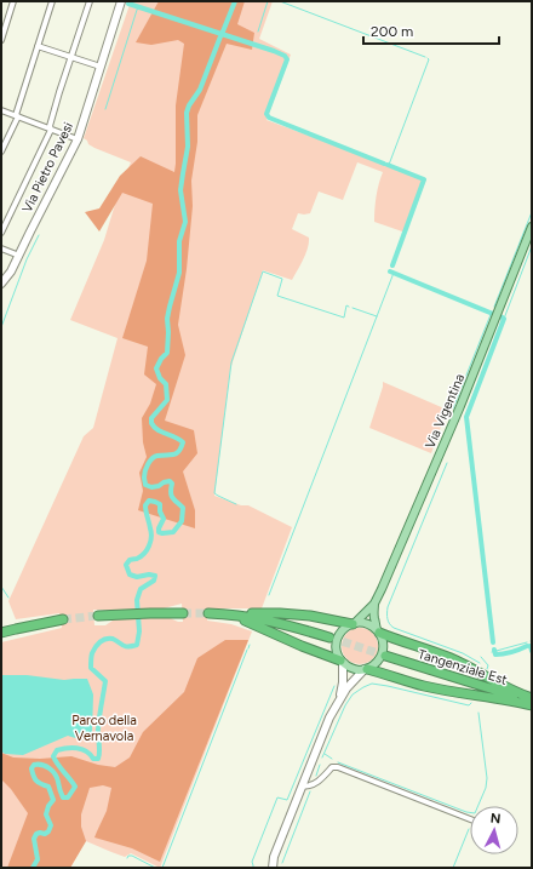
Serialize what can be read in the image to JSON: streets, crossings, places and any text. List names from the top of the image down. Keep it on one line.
{"streets":{"highway":["Tangenziale Est"],"main road":["Via Vigentina"],"street":["Via Pietro Pavesi"]},"parks":["Parco della Vernavola"],"scale_bar":"200 m","north":"top"}
